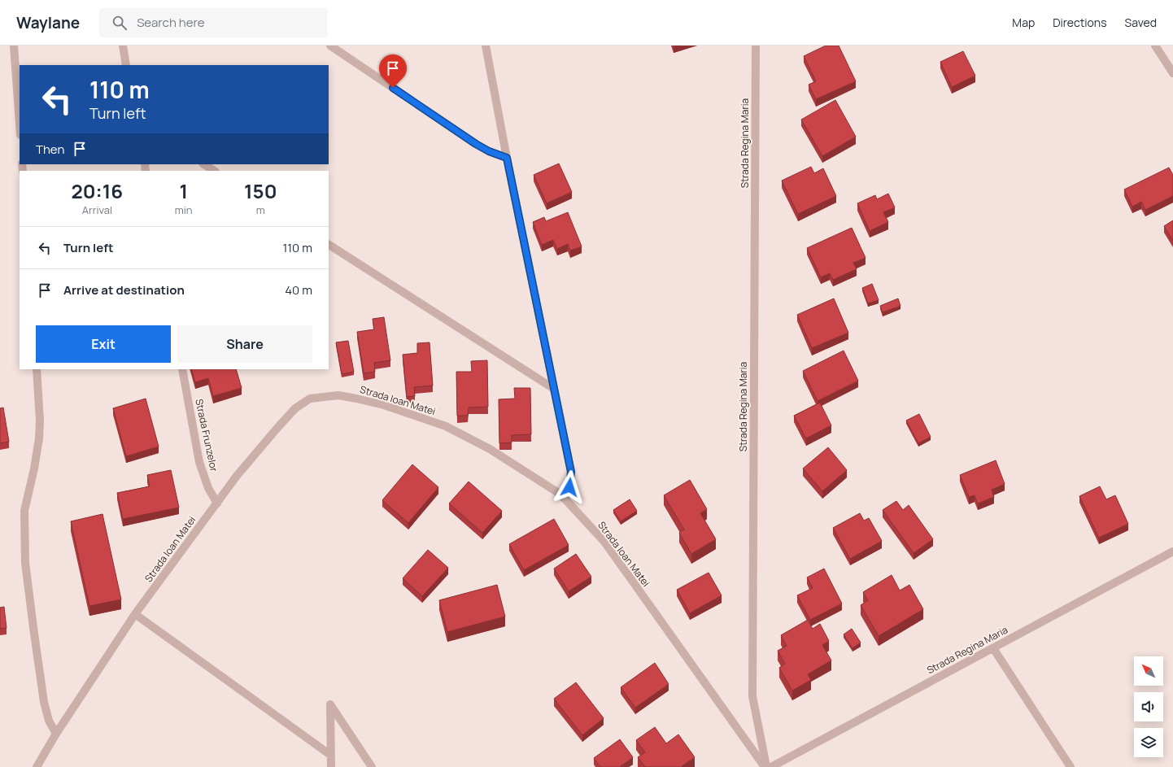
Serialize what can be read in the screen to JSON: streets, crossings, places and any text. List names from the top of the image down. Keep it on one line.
{"streets":{"street":["Strada Regina Maria","Strada Ioan Matei","Strada Frunzelor"]},"crossings":[["Strada Regina Maria","Strada Ioan Matei"],["Strada Ioan Matei","Strada Frunzelor"]],"north":"top left","page":{"header":"Waylane","search":"Search here","nav":["Map","Directions","Saved"],"turn":["110 m","Turn left"],"then":"Then","eta":["20:16","Arrival","1","min","150","m"],"list":[{"name":"Turn left","value":"110 m"},{"name":"Arrive at destination","value":"40 m"}],"buttons":["Exit","Share"]}}
